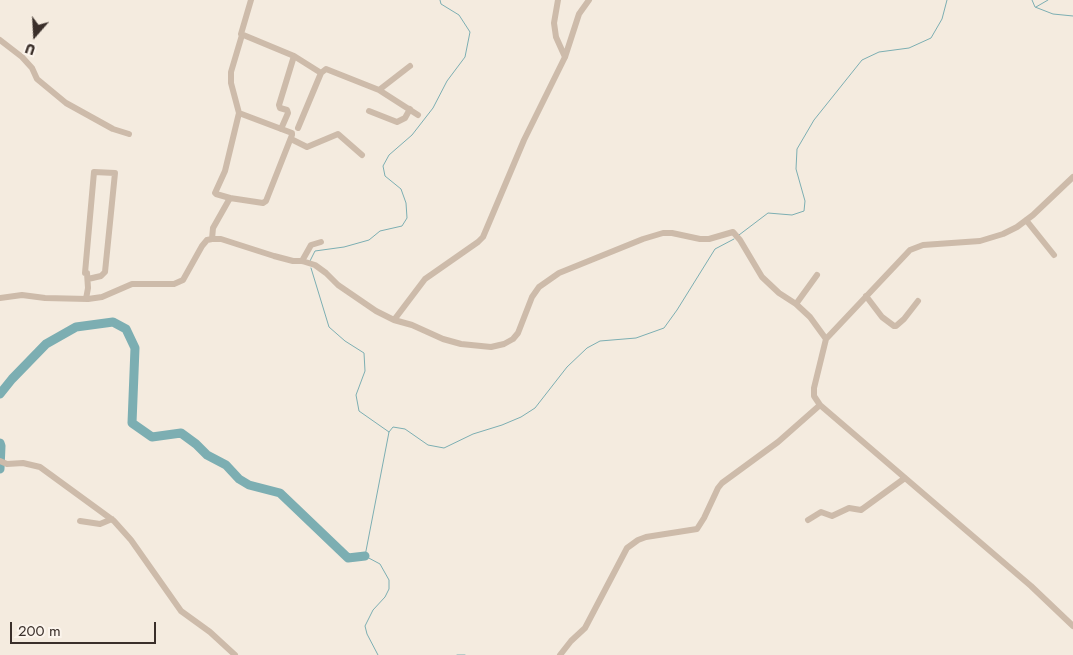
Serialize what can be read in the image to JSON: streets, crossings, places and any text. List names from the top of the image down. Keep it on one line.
{"scale_bar":"200 m","north":"bottom"}
